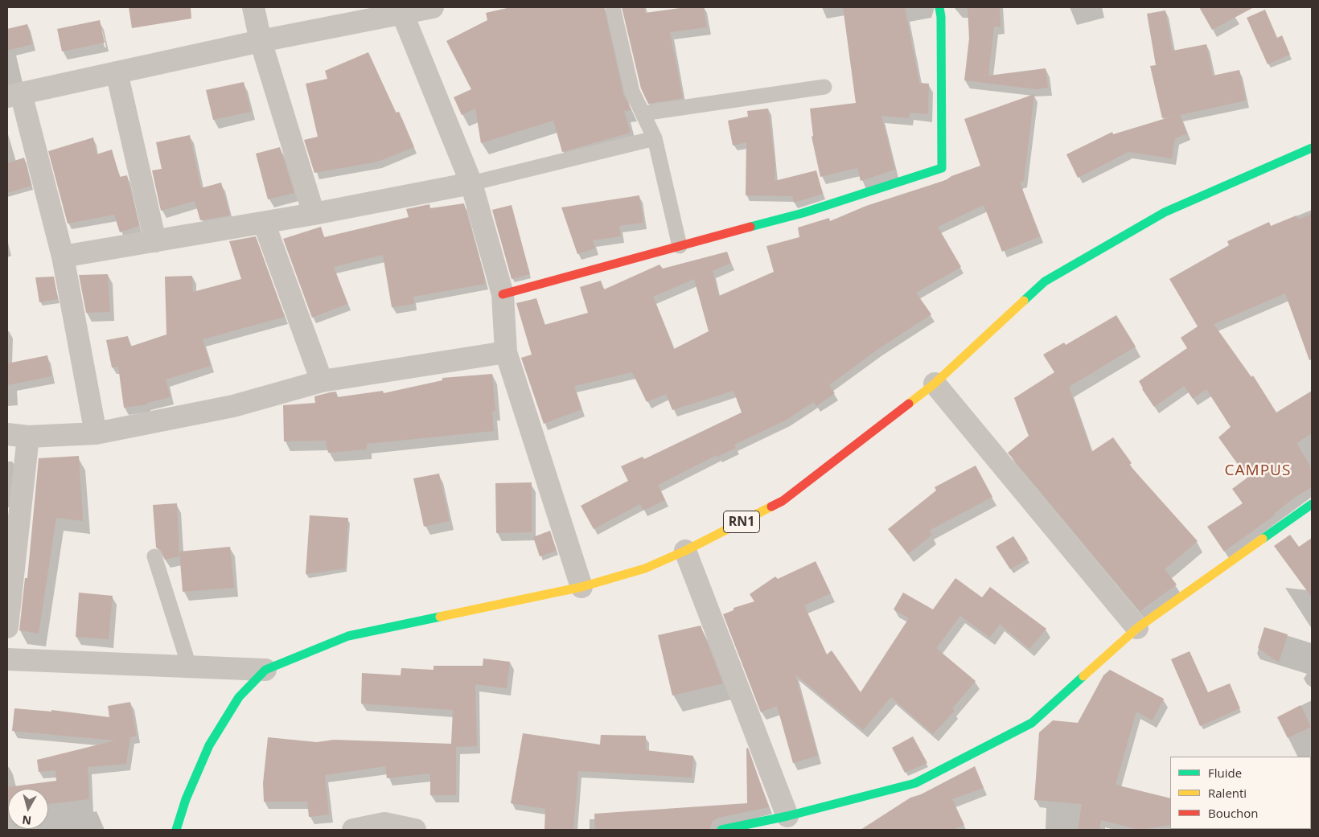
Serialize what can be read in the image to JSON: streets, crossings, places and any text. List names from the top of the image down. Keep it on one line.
{"streets":{"main road":["RN1"]},"districts":["CAMPUS"],"legend":["Fluide","Ralenti","Bouchon"],"north":"bottom"}
